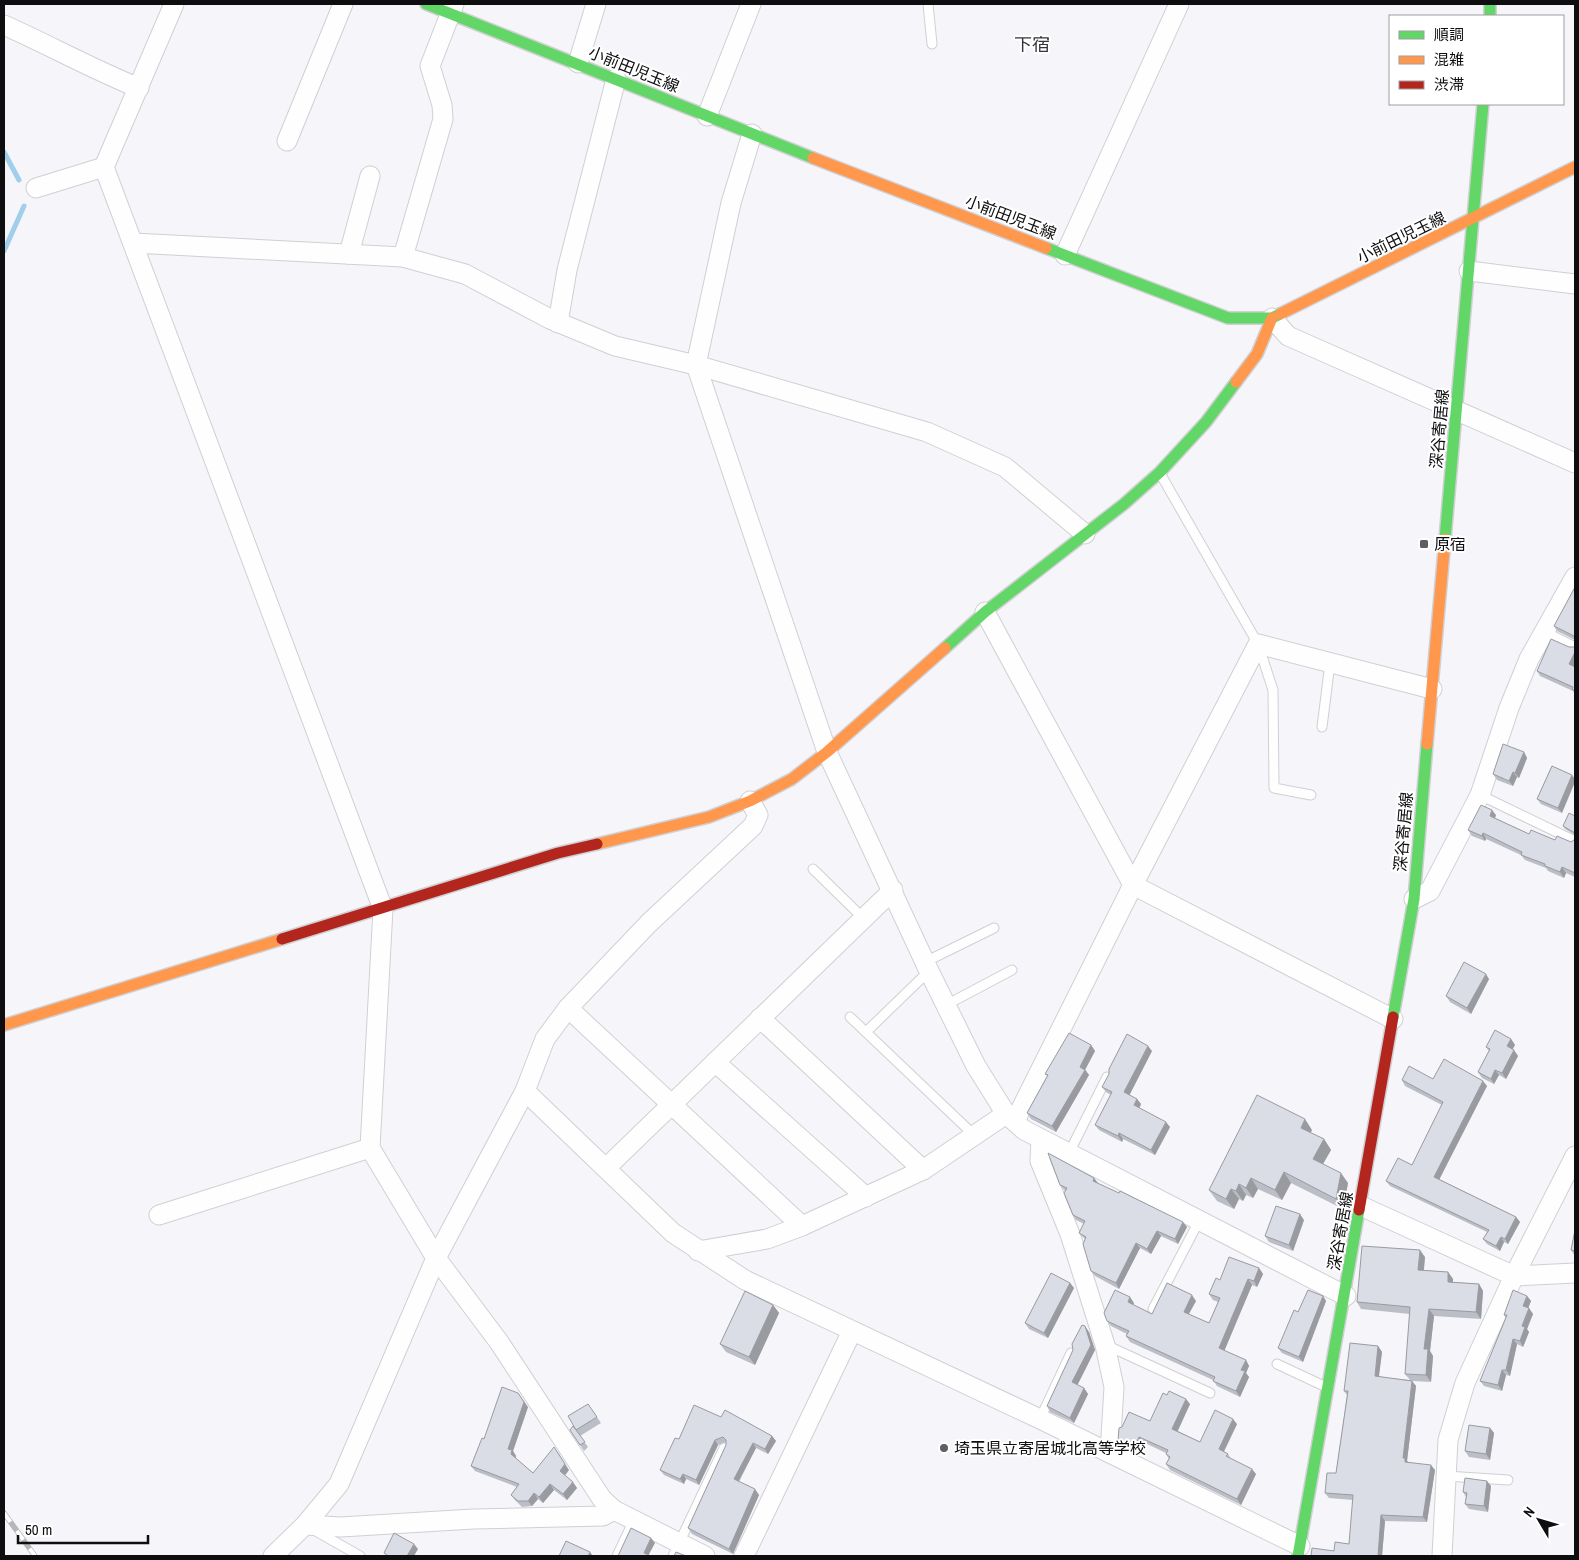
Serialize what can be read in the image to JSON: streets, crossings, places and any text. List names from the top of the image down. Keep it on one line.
{"streets":{"main road":["小前田児玉線","深谷寄居線"]},"crossings":[["小前田児玉線","深谷寄居線"]],"districts":["下宿"],"places":{"transit":["原宿"],"other":["埼玉県立寄居城北高等学校"]},"legend":["順調","混雑","渋滞"],"scale_bar":"50 m","north":"top left"}
